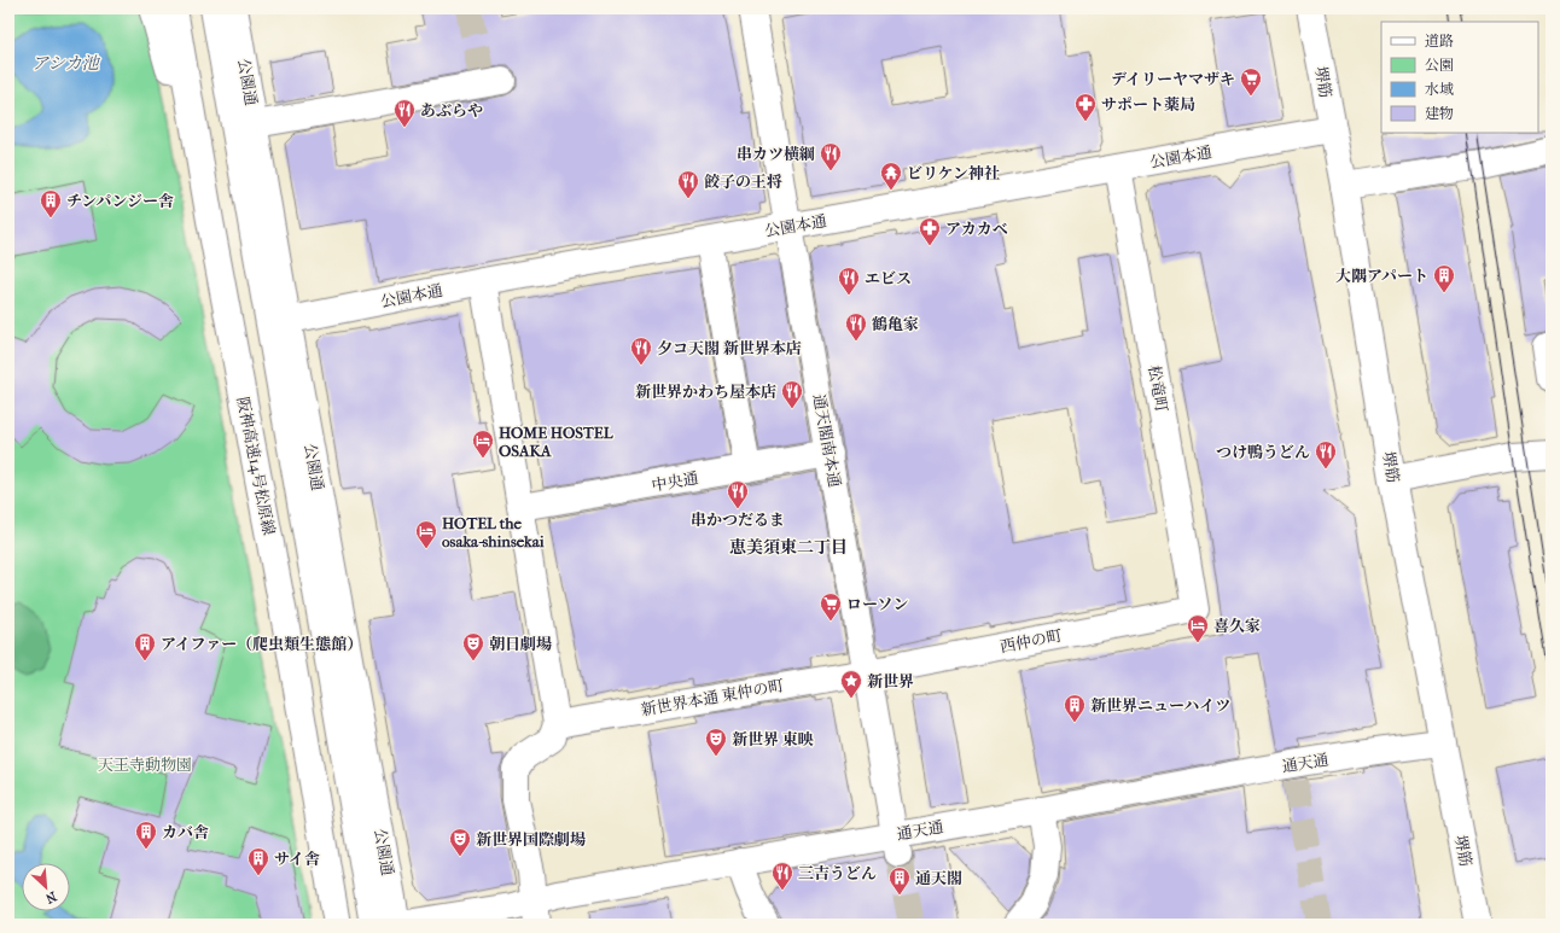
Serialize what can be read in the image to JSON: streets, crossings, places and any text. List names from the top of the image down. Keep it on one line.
{"streets":{"main road":["公園通","堺筋","公園本通","松竜町","通天閣南本通","阪神高速14号松原線","中央通","西仲の町","新世界本通 東仲の町","通天通"]},"crossings":[["公園通","通天通"],["堺筋","公園本通"],["堺筋","通天通"],["公園本通","松竜町"],["公園本通","通天閣南本通"],["松竜町","西仲の町"],["通天閣南本通","中央通"],["通天閣南本通","西仲の町"],["通天閣南本通","新世界本通 東仲の町"],["通天閣南本通","通天通"],["西仲の町","新世界本通 東仲の町"]],"districts":["恵美須東二丁目"],"water":["アシカ池"],"parks":["天王寺動物園"],"places":{"supermarket":["デイリーヤマザキ","ローソン"],"pharmacy":["サポート薬局","アカカベ"],"restaurant":["あぶらや","串カツ横綱","餃子の王将","エビス","鶴亀家","夕コ天閣 新世界本店","新世界かわち屋本店","つけ鴨うどん","串かつだるま","三吉うどん"],"temple":["ビリケン神社"],"building":["チンパンジー舎","大隅アパート","アイファー（爬虫類生態館）","新世界ニューハイツ","カバ舎","サイ舎","通天閣"],"hotel":["HOME HOSTEL OSAKA","HOTEL the osaka-shinsekai","喜久家"],"theatre":["朝日劇場","新世界 東映","新世界国際劇場"],"place":["新世界"]},"legend":["道路","公園","水域","建物"],"north":"bottom right"}
